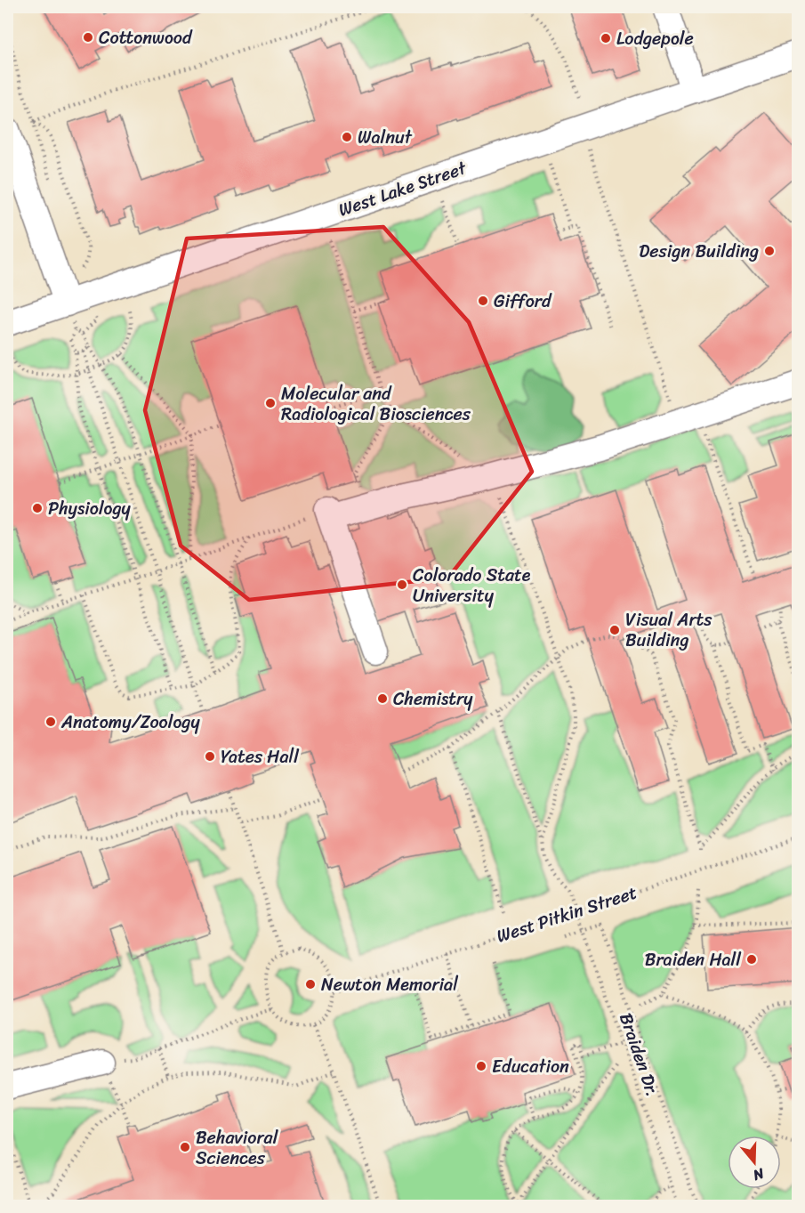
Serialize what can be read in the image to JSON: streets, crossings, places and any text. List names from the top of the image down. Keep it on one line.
{"streets":{"street":["West Lake Street"],"path":["West Pitkin Street","Braiden Dr."]},"crossings":[["West Pitkin Street","Braiden Dr."]],"places":["Cottonwood","Lodgepole","Walnut","Design Building","Gifford","Molecular and Radiological Biosciences","Physiology","Colorado State University","Visual Arts Building","Chemistry","Anatomy/Zoology","Yates Hall","Braiden Hall","Newton Memorial","Education","Behavioral Sciences"],"north":"bottom"}
